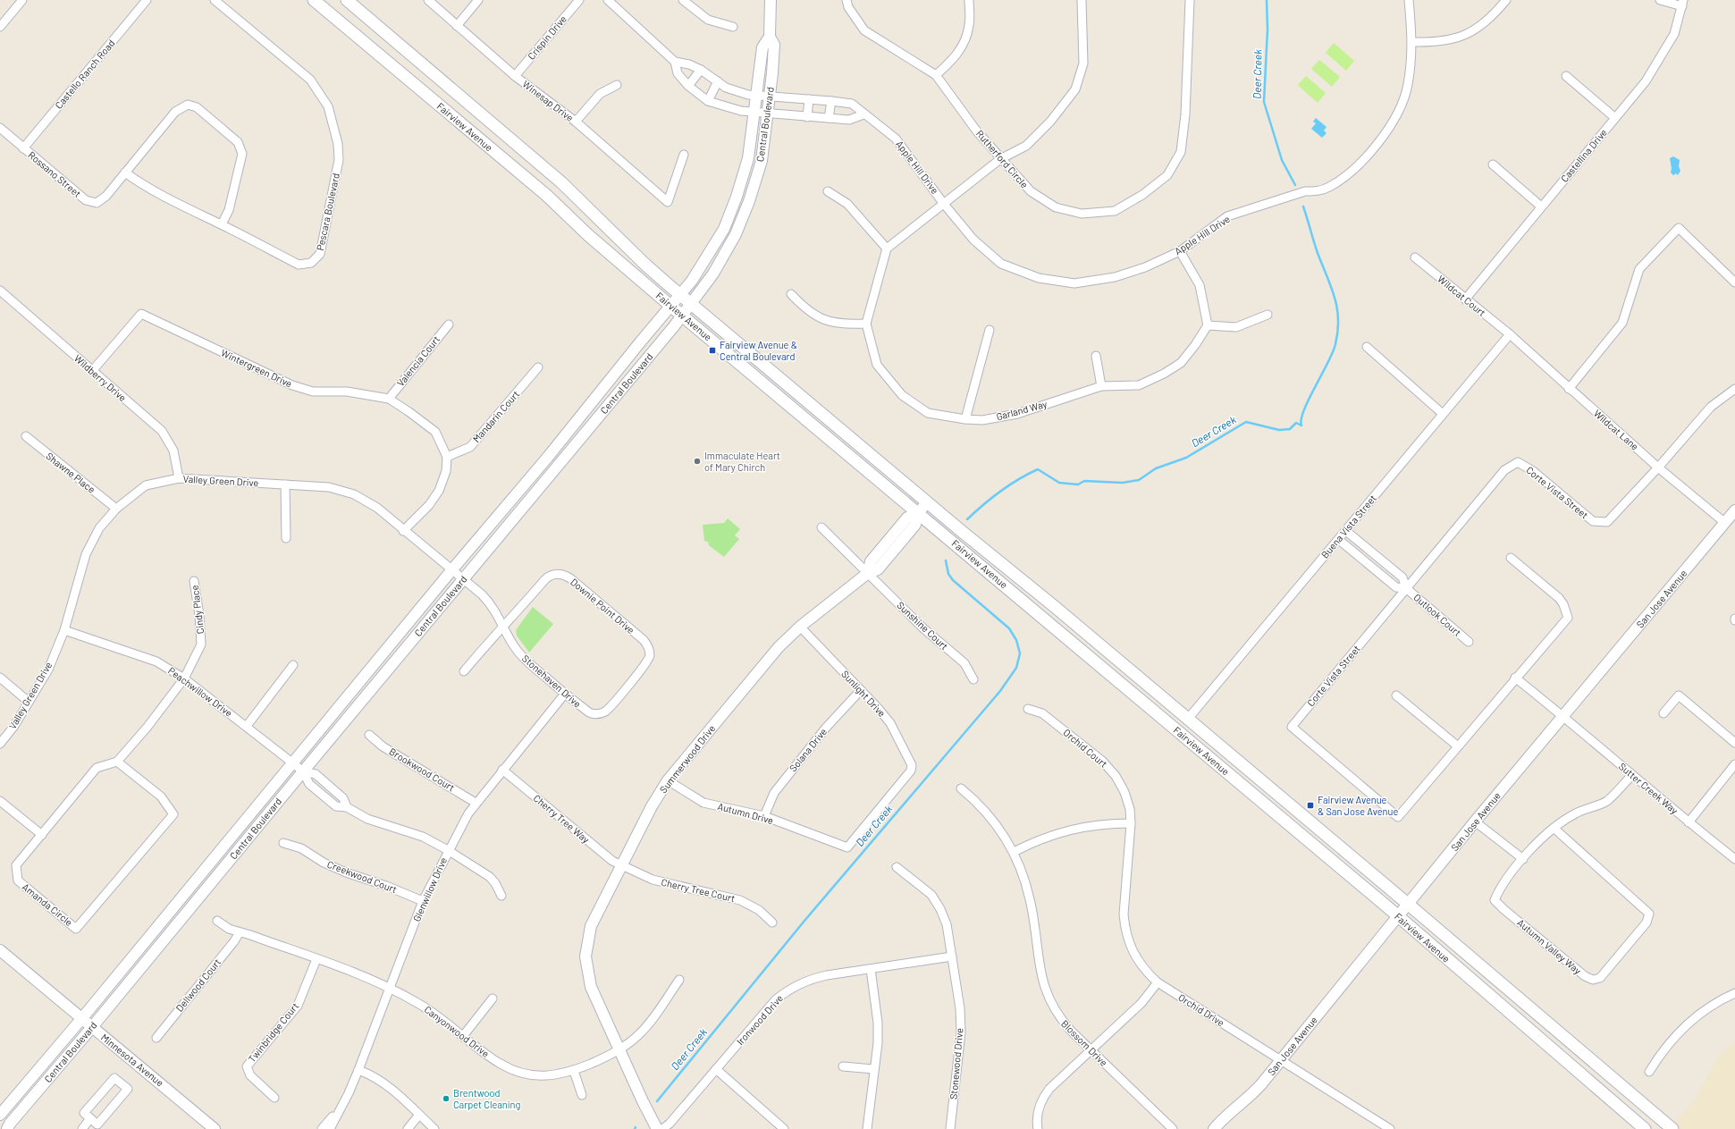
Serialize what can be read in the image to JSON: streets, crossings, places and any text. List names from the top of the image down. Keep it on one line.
{"streets":{"main road":["Fairview Avenue"],"street":["Crispin Drive","Castello Ranch Road","Winesap Drive","Central Boulevard","Castellina Drive","Rutherford Circle","Apple Hill Drive","Rossano Street","Pescara Boulevard","Wildcat Court","Valencia Court","Wintergreen Drive","Wildberry Drive","Garland Way","Mandarin Court","Wildcat Lane","Shawne Place","Valley Green Drive","Corte Vista Street","Buena Vista Street","San Jose Avenue","Downie Point Drive","Cindy Place","Outlook Court","Sunshine Court","Stonehaven Drive","Peachwillow Drive","Sunlight Drive","Orchid Court","Solana Drive","Summerwood Drive","Brookwood Court","Sutter Creek Way","Autumn Drive","Cherry Tree Way","Creekwood Court","Glenwillow Drive","Cherry Tree Court","Amanda Circle","Autumn Valley Way","Dellwood Court","Orchid Drive","Ironwood Drive","Canyonwood Drive","Twinbridge Court","Blossom Drive","Minnesota Avenue","Stonewood Drive"]},"crossings":[["Crispin Drive","Winesap Drive"],["Castello Ranch Road","Rossano Street"],["Central Boulevard","Fairview Avenue"],["Central Boulevard","Apple Hill Drive"],["Central Boulevard","Valley Green Drive"],["Central Boulevard","Stonehaven Drive"],["Central Boulevard","Peachwillow Drive"],["Central Boulevard","Minnesota Avenue"],["Fairview Avenue","Buena Vista Street"],["Fairview Avenue","San Jose Avenue"],["Fairview Avenue","Summerwood Drive"],["Castellina Drive","Wildcat Court"],["Rossano Street","Pescara Boulevard"],["Wildcat Court","Wildcat Lane"],["Wildcat Court","Buena Vista Street"],["Valencia Court","Wintergreen Drive"],["Wintergreen Drive","Wildberry Drive"],["Wintergreen Drive","Mandarin Court"],["Wildberry Drive","Valley Green Drive"],["Wildcat Lane","Corte Vista Street"],["Wildcat Lane","Buena Vista Street"],["Wildcat Lane","San Jose Avenue"],["Shawne Place","Valley Green Drive"],["Valley Green Drive","Stonehaven Drive"],["Valley Green Drive","Peachwillow Drive"],["Corte Vista Street","Outlook Court"],["Corte Vista Street","Sutter Creek Way"],["San Jose Avenue","Sutter Creek Way"],["San Jose Avenue","Orchid Drive"],["Downie Point Drive","Stonehaven Drive"],["Cindy Place","Peachwillow Drive"],["Sunshine Court","Summerwood Drive"],["Stonehaven Drive","Glenwillow Drive"],["Peachwillow Drive","Glenwillow Drive"],["Sunlight Drive","Solana Drive"],["Sunlight Drive","Summerwood Drive"],["Sunlight Drive","Autumn Drive"],["Orchid Court","Orchid Drive"],["Solana Drive","Autumn Drive"],["Summerwood Drive","Autumn Drive"],["Summerwood Drive","Cherry Tree Way"],["Summerwood Drive","Cherry Tree Court"],["Summerwood Drive","Canyonwood Drive"],["Brookwood Court","Glenwillow Drive"],["Sutter Creek Way","Autumn Valley Way"],["Cherry Tree Way","Glenwillow Drive"],["Cherry Tree Way","Cherry Tree Court"],["Creekwood Court","Glenwillow Drive"],["Glenwillow Drive","Canyonwood Drive"],["Dellwood Court","Canyonwood Drive"],["Ironwood Drive","Stonewood Drive"],["Canyonwood Drive","Twinbridge Court"]],"water":["Deer Creek"],"places":{"transit":["Fairview Avenue & Central Boulevard","Fairview Avenue & San Jose Avenue"],"other":["Immaculate Heart of Mary Chirch","Brentwood Carpet Cleaning"]}}
